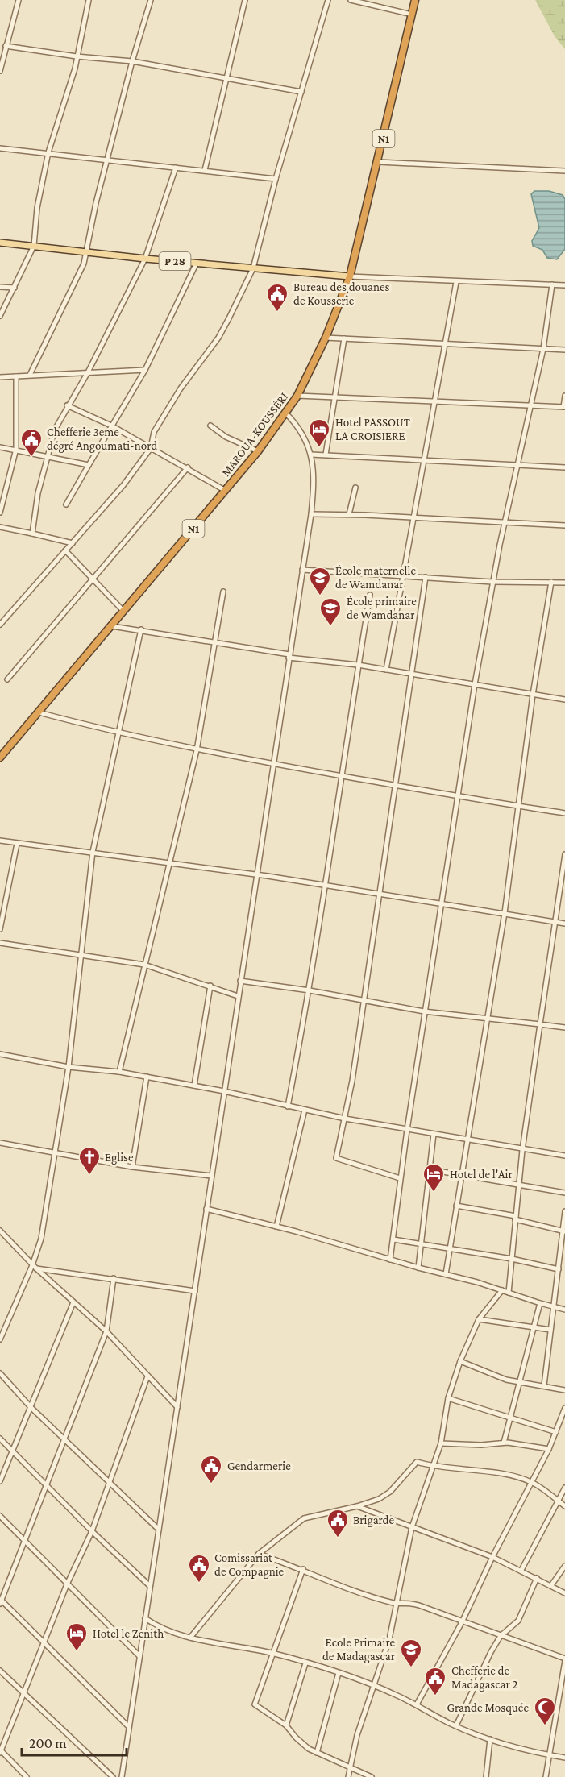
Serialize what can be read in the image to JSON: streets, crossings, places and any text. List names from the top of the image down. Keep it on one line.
{"streets":{"highway":["N1","MAROUA-KOUSSÉRI"],"main road":["P 28"]},"crossings":[["P 28","MAROUA-KOUSSÉRI"]],"places":{"public building":["Bureau des douanes de Kousserie","Chefferie 3eme dégré Angoumati-nord","Gendarmerie","Brigarde","Comissariat de Compagnie","Chefferie de Madagascar 2"],"hotel":["Hotel PASSOUT LA CROISIERE","Hotel de l'Air","Hotel le Zenith"],"school or university":["École maternelle de Wamdanar","École primaire de Wamdanar","Ecole Primaire de Madagascar"],"church":["Eglise"],"mosque":["Grande Mosquée"]},"scale_bar":"200 m"}
